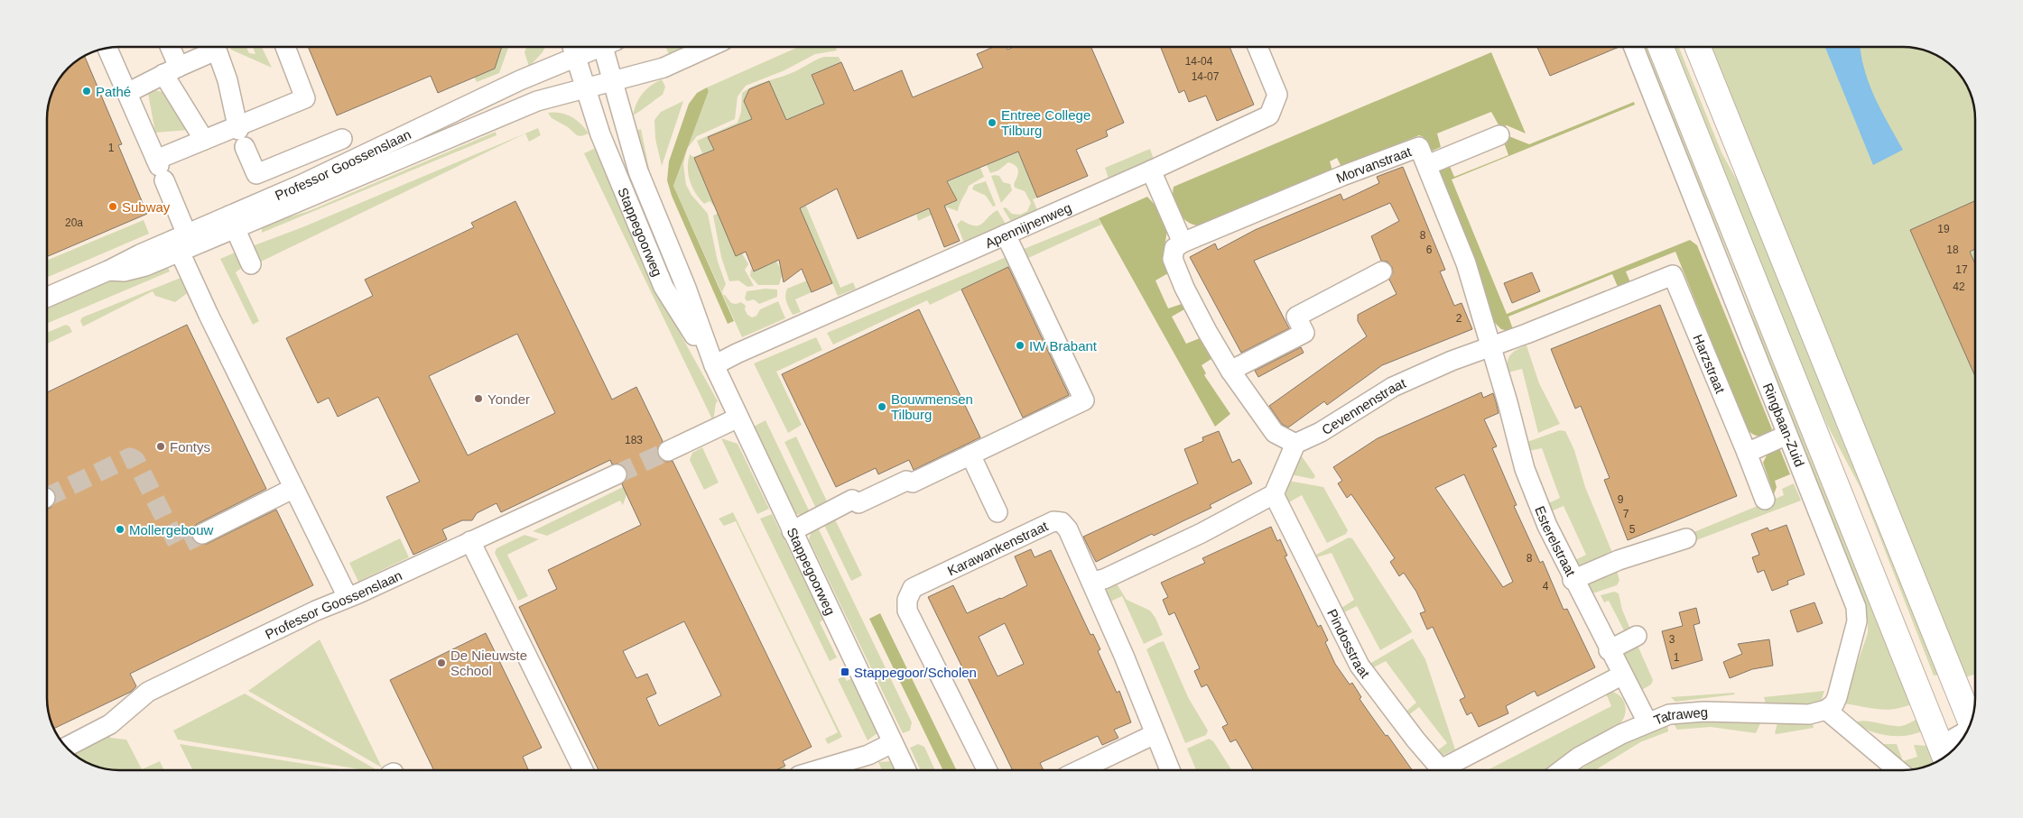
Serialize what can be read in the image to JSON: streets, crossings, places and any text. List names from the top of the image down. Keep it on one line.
{"streets":{"main road":["Ringbaan-Zuid"],"street":["Professor Goossenslaan","Morvanstraat","Apennijnenweg","Stappegoorweg","Harzstraat","Cevennenstraat","Esterelstraat","Karawankenstraat","Pindosstraat","Tatraweg"]},"crossings":[["Professor Goossenslaan","Stappegoorweg"],["Morvanstraat","Cevennenstraat"],["Morvanstraat","Esterelstraat"],["Apennijnenweg","Stappegoorweg"],["Harzstraat","Cevennenstraat"],["Cevennenstraat","Esterelstraat"],["Ringbaan-Zuid","Tatraweg"],["Esterelstraat","Tatraweg"]],"places":{"other":["Pathé","Entree College Tilburg","Subway","IW Brabant","Yonder","Bouwmensen Tilburg","Fontys","Mollergebouw","De Nieuwste School"],"transit":["Stappegoor/Scholen"]},"house_numbers":["14-04","14-07","1","20a","19","8","6","18","17","42","2","183","9","7","5","8","4","3","1"]}
